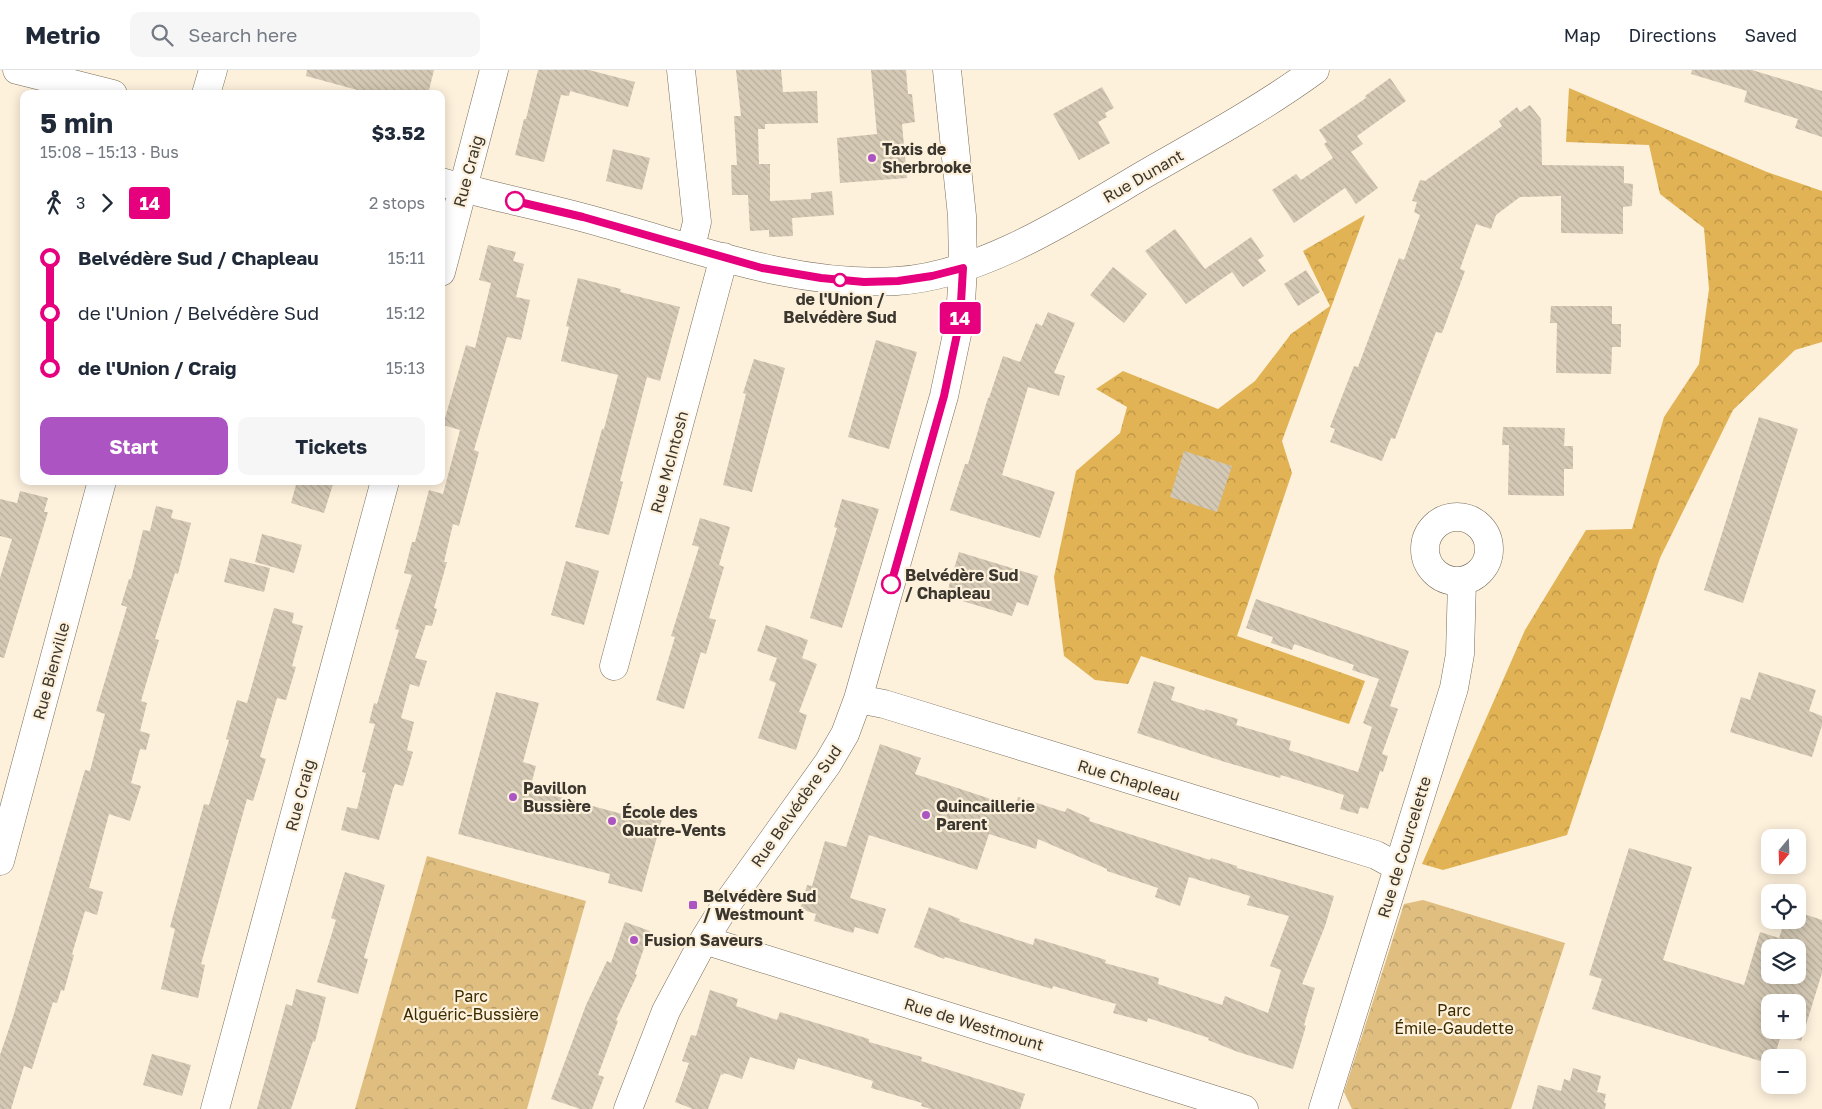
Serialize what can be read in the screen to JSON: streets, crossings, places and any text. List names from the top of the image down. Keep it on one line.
{"streets":{"street":["Rue Craig","Rue Dunant","Rue McIntosh","Rue Bienville","Rue Chapleau","Rue Belvédère Sud","Rue de Courcelette","Rue de Westmount"]},"crossings":[["Rue Craig","Rue Dunant"],["Rue Dunant","Rue McIntosh"],["Rue Dunant","Rue Belvédère Sud"],["Rue Chapleau","Rue Belvédère Sud"],["Rue Chapleau","Rue de Courcelette"],["Rue Belvédère Sud","Rue de Westmount"]],"parks":["Parc Alguéric-Bussière","Parc Émile-Gaudette"],"places":{"other":["Taxis de Sherbrooke","de l'Union / Belvédère Sud","Belvédère Sud / Chapleau","Pavillon Bussière","Quincaillerie Parent","École des Quatre-Vents","Fusion Saveurs"],"transit":["Belvédère Sud / Westmount"]},"lines":["bus line 14"],"north":"bottom","page":{"header":"Metrio","search":"Search here","nav":["Map","Directions","Saved"],"on_map":"14","heading":["5 min","15:08 – 15:13 · Bus","$3.52"],"legs":["3","14","2 stops"],"list":[{"name":"Belvédère Sud / Chapleau","value":"15:11"},{"name":"de l'Union / Belvédère Sud","value":"15:12"},{"name":"de l'Union / Craig","value":"15:13"}],"buttons":["Start","Tickets"],"map_buttons":["+","−"]}}
